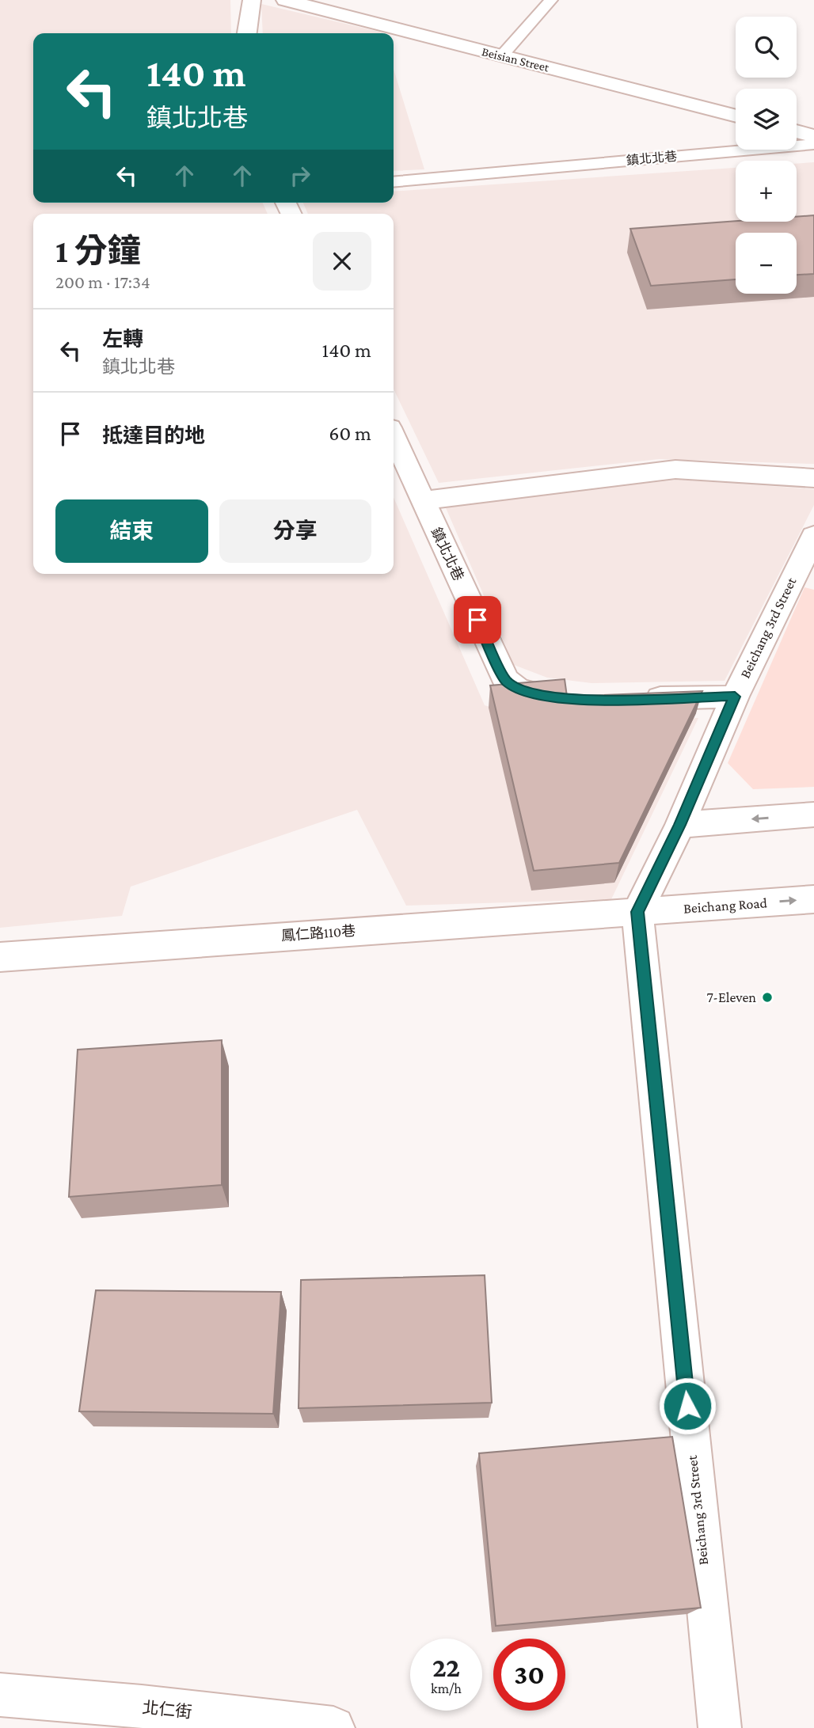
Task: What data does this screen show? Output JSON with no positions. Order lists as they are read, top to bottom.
{
  "streets": {
    "street": [
      "Beisian Street",
      "鎮北北巷",
      "Beichang 3rd Street",
      "Beichang Road",
      "鳳仁路110巷",
      "北仁街"
    ]
  },
  "crossings": [
    ["Beichang 3rd Street", "Beichang Road"],
    ["Beichang 3rd Street", "鳳仁路110巷"],
    ["Beichang Road", "鳳仁路110巷"]
  ],
  "places": ["7-Eleven"],
  "page": {
    "map_buttons": ["+", "−"],
    "turn": ["140 m", "鎮北北巷"],
    "heading": ["1 分鐘", "200 m · 17:34"],
    "list": [
      {
        "name": "左轉",
        "note": "鎮北北巷",
        "value": "140 m"
      },
      {
        "name": "抵達目的地",
        "value": "60 m"
      }
    ],
    "buttons": ["結束", "分享"],
    "speed": "22 km/h",
    "limit": "30"
  }
}
